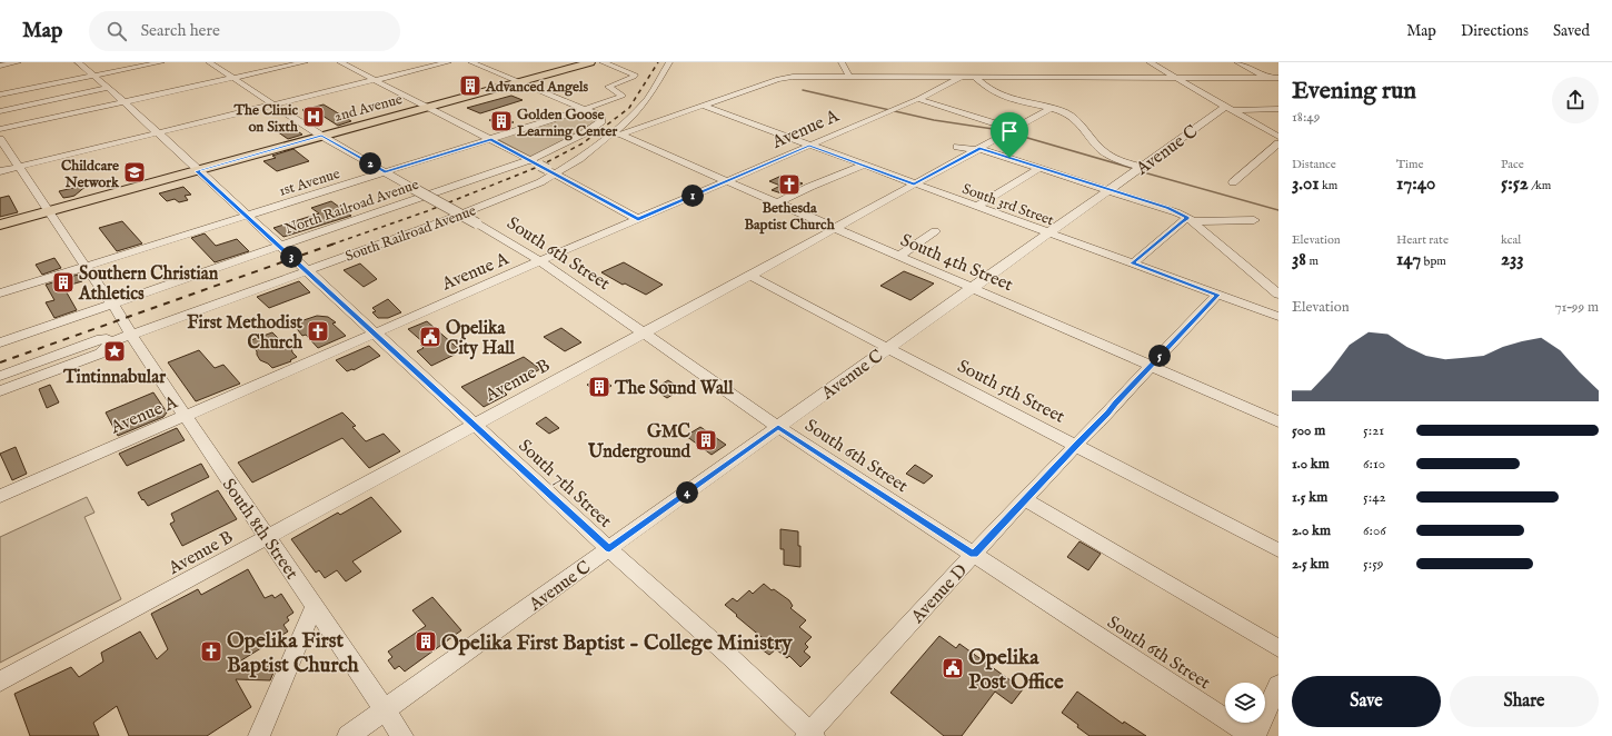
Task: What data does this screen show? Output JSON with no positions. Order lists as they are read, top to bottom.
{
  "streets": {
    "main road": ["2nd Avenue"],
    "street": [
      "Avenue A",
      "Avenue C",
      "1st Avenue",
      "South 3rd Street",
      "North Railroad Avenue",
      "South Railroad Avenue",
      "South 6th Street",
      "South 4th Street",
      "Avenue B",
      "South 5th Street",
      "South 7th Street",
      "South 8th Street",
      "Avenue D"
    ]
  },
  "crossings": [
    ["2nd Avenue", "South 6th Street"],
    ["2nd Avenue", "South 7th Street"],
    ["2nd Avenue", "South 8th Street"],
    ["Avenue A", "South 3rd Street"],
    ["Avenue A", "South 6th Street"],
    ["Avenue A", "South 4th Street"],
    ["Avenue A", "South 7th Street"],
    ["Avenue A", "South 8th Street"],
    ["Avenue C", "South 3rd Street"],
    ["Avenue C", "South 6th Street"],
    ["Avenue C", "South 4th Street"],
    ["Avenue C", "South 5th Street"],
    ["Avenue C", "South 7th Street"],
    ["Avenue C", "South 8th Street"],
    ["1st Avenue", "North Railroad Avenue"],
    ["1st Avenue", "South 6th Street"],
    ["1st Avenue", "South 7th Street"],
    ["1st Avenue", "South 8th Street"],
    ["South 3rd Street", "Avenue B"],
    ["South 3rd Street", "Avenue D"],
    ["North Railroad Avenue", "South Railroad Avenue"],
    ["North Railroad Avenue", "South 7th Street"],
    ["North Railroad Avenue", "South 8th Street"],
    ["South Railroad Avenue", "South 4th Street"],
    ["South Railroad Avenue", "South 7th Street"],
    ["South Railroad Avenue", "South 8th Street"],
    ["South 6th Street", "Avenue B"],
    ["South 6th Street", "Avenue D"],
    ["South 4th Street", "Avenue B"],
    ["South 4th Street", "Avenue D"],
    ["Avenue B", "South 5th Street"],
    ["Avenue B", "South 7th Street"],
    ["Avenue B", "South 8th Street"],
    ["South 5th Street", "Avenue D"],
    ["South 7th Street", "Avenue D"]
  ],
  "places": {
    "building": [
      "Advanced Angels",
      "Golden Goose Learning Center",
      "Southern Christian Athletics",
      "The Sound Wall",
      "GMC Underground",
      "Opelika First Baptist - College Ministry"
    ],
    "hospital": ["The Clinic on Sixth"],
    "school or university": ["Childcare Network"],
    "church": ["Bethesda Baptist Church", "First Methodist Church", "Opelika First Baptist Church"],
    "public building": ["Opelika City Hall", "Opelika Post Office"],
    "place": ["Tintinnabular"]
  },
  "page": {
    "header": "Map",
    "search": "Search here",
    "nav": ["Map", "Directions", "Saved"],
    "heading": ["Evening run", "18:49"],
    "stats": [
      ["Distance", "3.01 km"],
      ["Time", "17:40"],
      ["Pace", "5:52 /km"],
      ["Elevation", "38 m"],
      ["Heart rate", "147 bpm"],
      ["kcal", "233"]
    ],
    "pins": [
      "2",
      "1",
      "3",
      "5",
      "4"
    ],
    "chart": ["Elevation", "71–99 m"],
    "list": [
      {
        "name": "500 m",
        "note": "5:21"
      },
      {
        "name": "1.0 km",
        "note": "6:10"
      },
      {
        "name": "1.5 km",
        "note": "5:42"
      },
      {
        "name": "2.0 km",
        "note": "6:06"
      },
      {
        "name": "2.5 km",
        "note": "5:59"
      }
    ],
    "buttons": ["Save", "Share"]
  }
}
